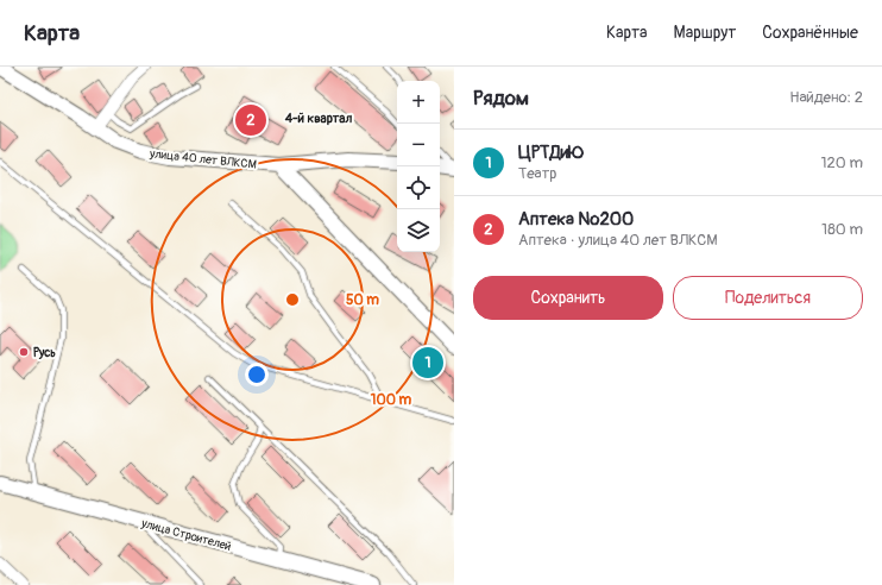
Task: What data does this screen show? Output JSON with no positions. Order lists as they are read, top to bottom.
{
  "streets": {
    "street": ["улица 40 лет ВЛКСМ", "улица Строителей"]
  },
  "districts": ["4-й квартал"],
  "places": ["Русь"],
  "page": {
    "header": "Карта",
    "nav": ["Карта", "Маршрут", "Сохранённые"],
    "heading": ["Рядом", "Найдено: 2"],
    "map_buttons": ["+", "−"],
    "pins": ["2", "1"],
    "list": [
      {
        "mark": "1",
        "name": "ЦРТДиЮ",
        "note": "Театр",
        "value": "120 m"
      },
      {
        "mark": "2",
        "name": "Аптека №200",
        "note": "Аптека · улица 40 лет ВЛКСМ",
        "value": "180 m"
      }
    ],
    "buttons": ["Сохранить", "Поделиться"]
  },
  "rings": ["50 m", "100 m"]
}
